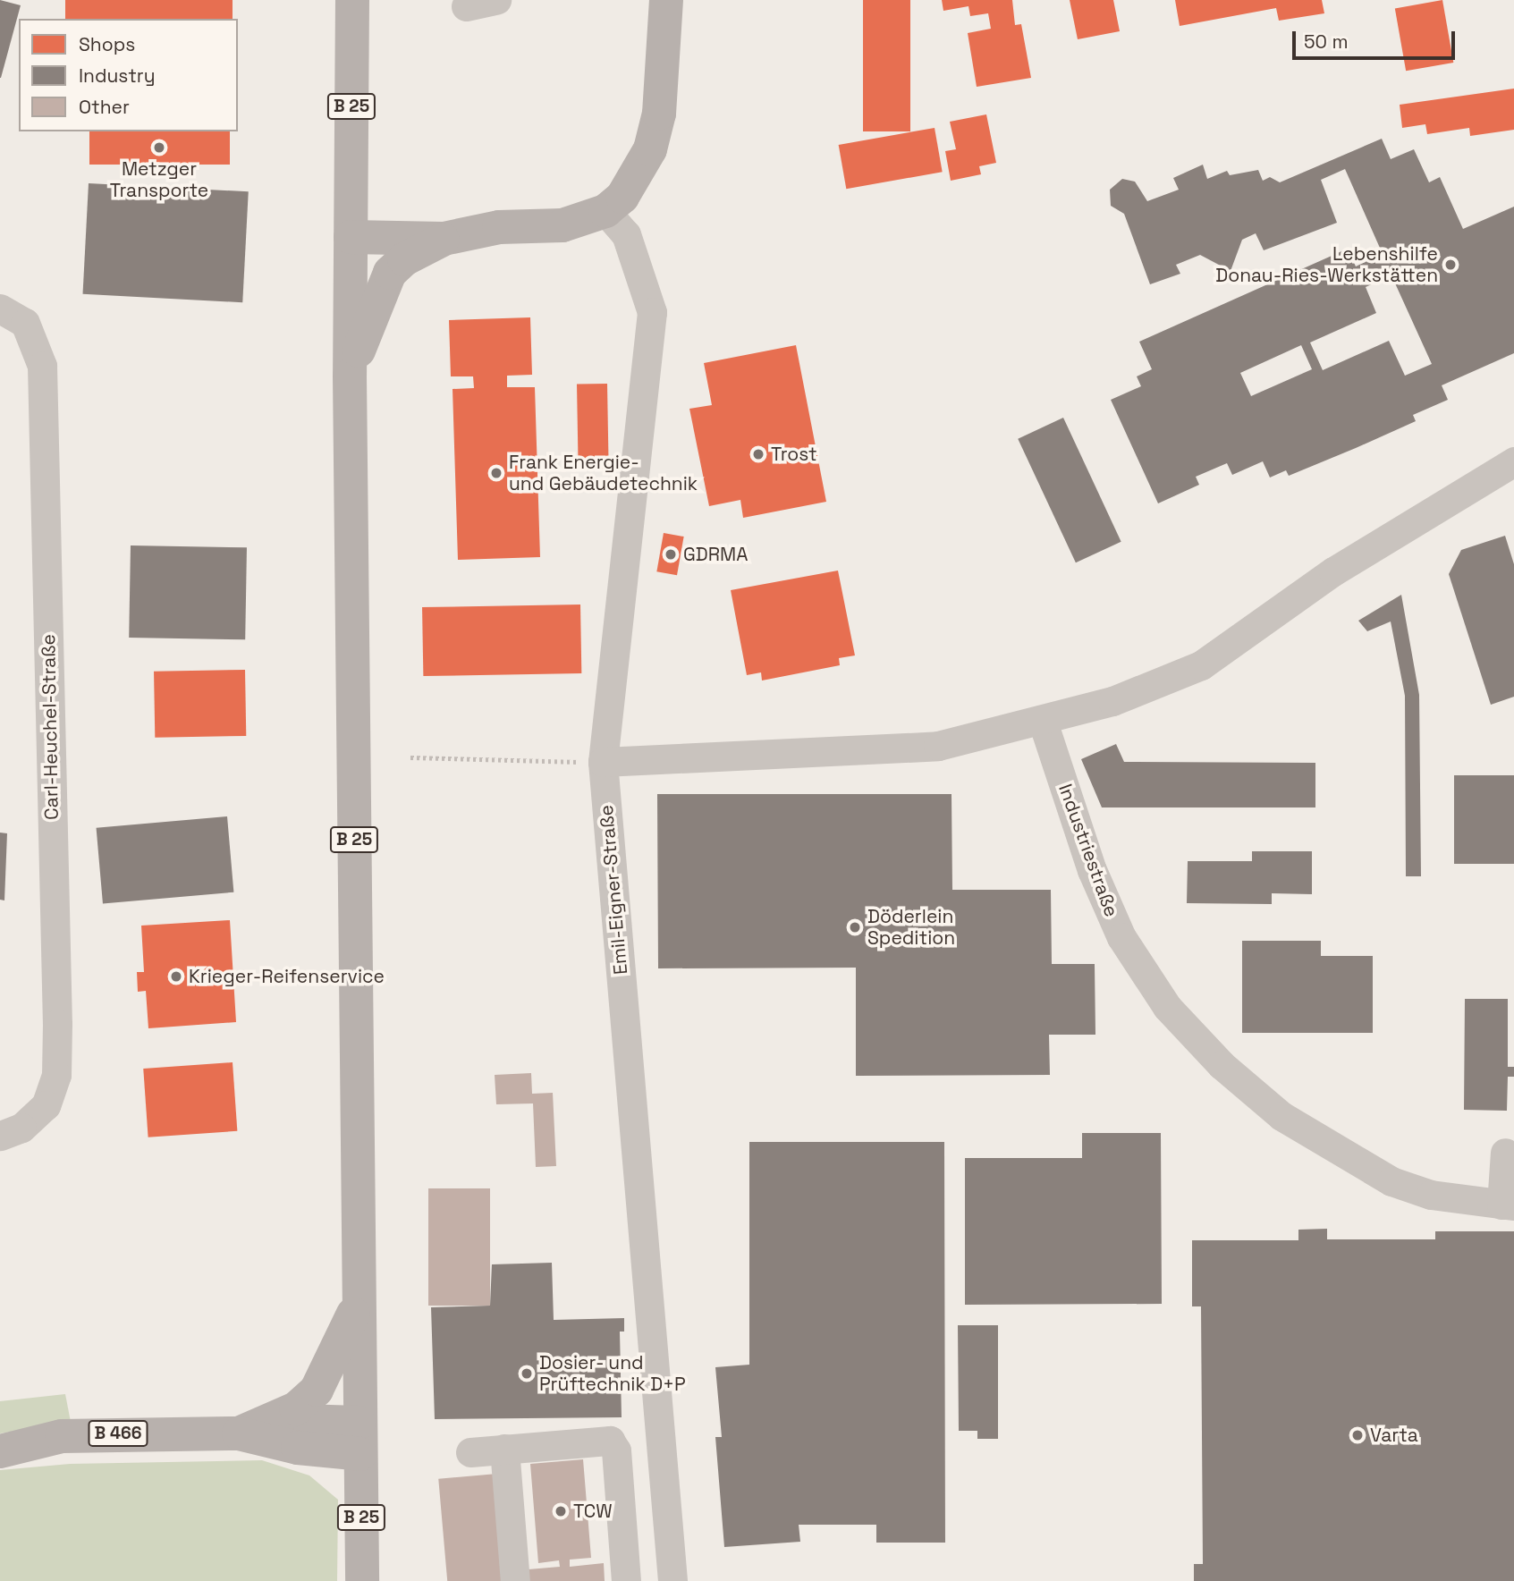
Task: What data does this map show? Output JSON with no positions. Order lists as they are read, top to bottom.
{
  "streets": {
    "main road": ["B 25", "B 466"],
    "street": ["Carl-Heuchel-Straße", "Industriestraße", "Emil-Eigner-Straße"]
  },
  "crossings": [
    ["B 25", "B 466"]
  ],
  "places": [
    "Metzger Transporte",
    "Lebenshilfe Donau-Ries-Werkstätten",
    "Trost",
    "Frank Energie- und Gebäudetechnik",
    "GDRMA",
    "Döderlein Spedition",
    "Krieger-Reifenservice",
    "Dosier- und Prüftechnik D+P",
    "Varta",
    "TCW"
  ],
  "legend": ["Shops", "Industry", "Other"],
  "scale_bar": "50 m"
}
